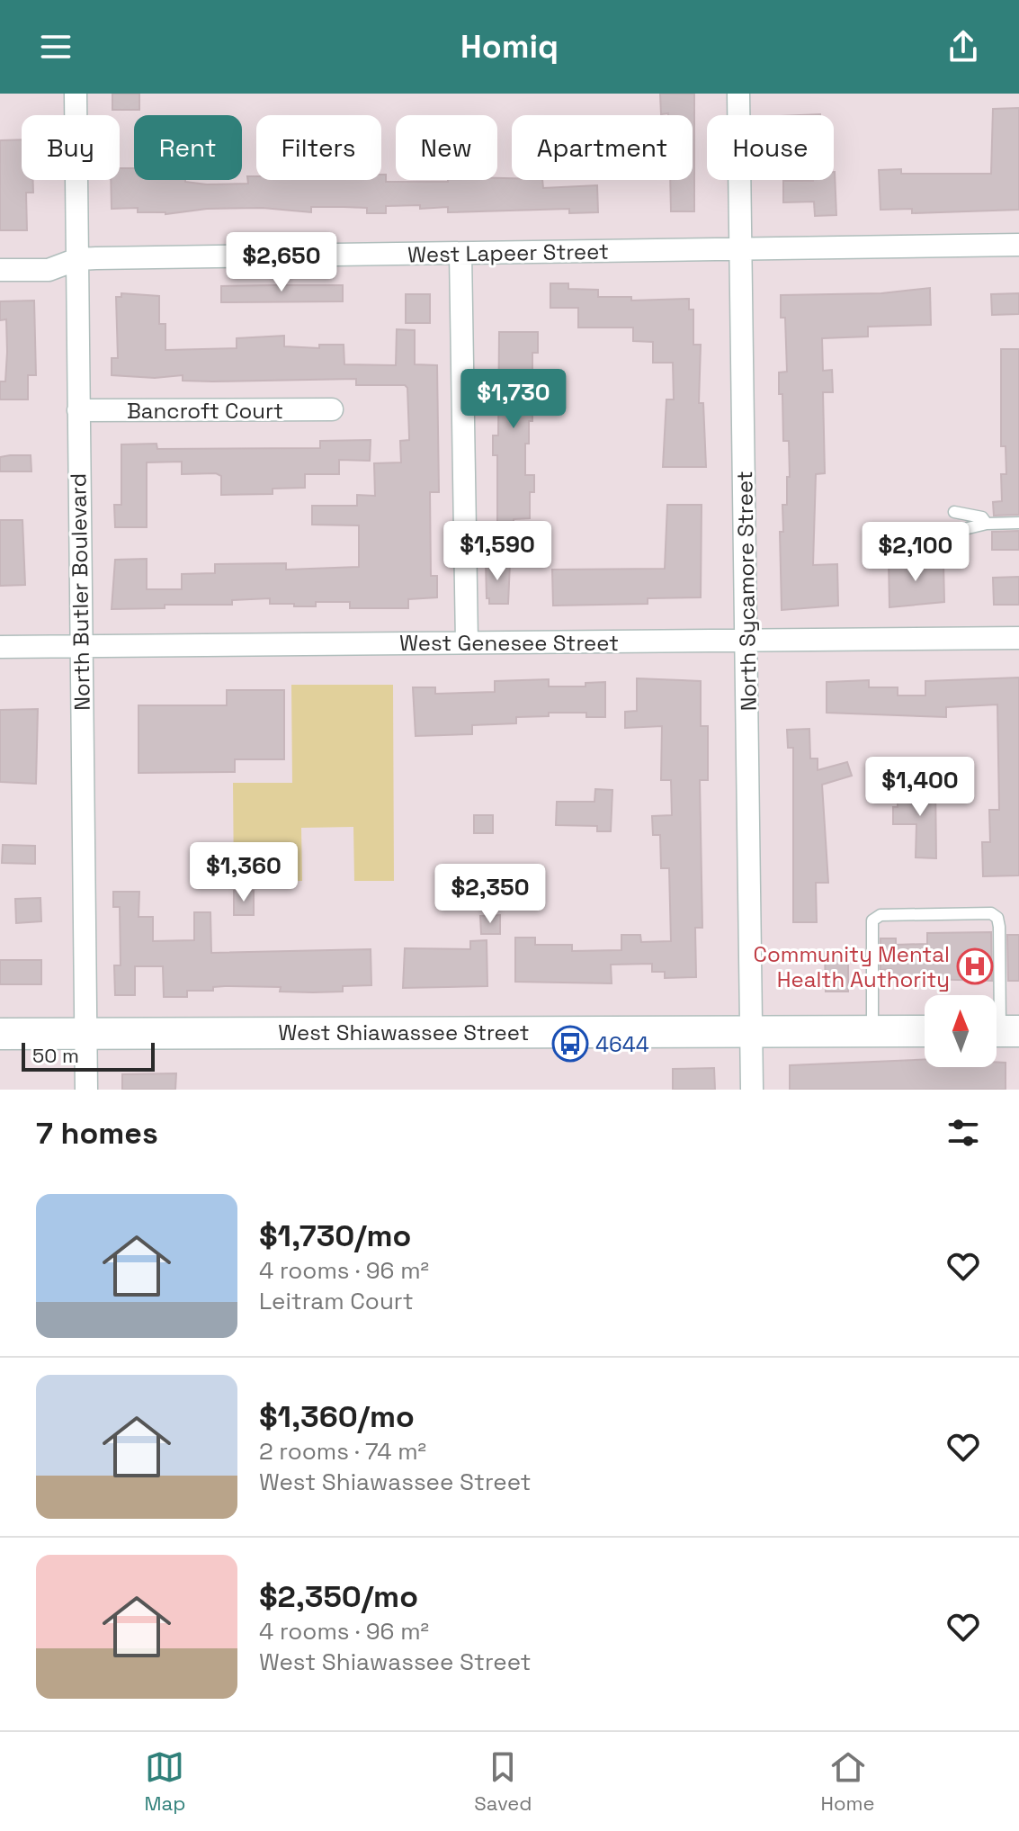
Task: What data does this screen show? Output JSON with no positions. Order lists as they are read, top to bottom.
{
  "streets": {
    "street": [
      "West Lapeer Street",
      "Bancroft Court",
      "North Sycamore Street",
      "North Butler Boulevard",
      "West Genesee Street",
      "West Shiawassee Street"
    ]
  },
  "crossings": [
    ["West Lapeer Street", "North Sycamore Street"],
    ["West Lapeer Street", "North Butler Boulevard"],
    ["Bancroft Court", "North Butler Boulevard"],
    ["North Sycamore Street", "West Genesee Street"],
    ["North Sycamore Street", "West Shiawassee Street"],
    ["North Butler Boulevard", "West Genesee Street"],
    ["North Butler Boulevard", "West Shiawassee Street"]
  ],
  "places": {
    "hospital": ["Community Mental Health Authority"],
    "bus stop": ["4644"]
  },
  "scale_bar": "50 m",
  "north": "top",
  "page": {
    "header": "Homiq",
    "chip": [
      "Buy",
      "Rent",
      "Filters",
      "New",
      "Apartment",
      "House"
    ],
    "price": [
      "$2,650",
      "$1,730",
      "$1,590",
      "$2,100",
      "$1,400",
      "$1,360",
      "$2,350"
    ],
    "scale": "50 m",
    "heading": "7 homes",
    "list": [
      {
        "name": "$1,730/mo",
        "note": "4 rooms · 96 m² · Leitram Court"
      },
      {
        "name": "$1,360/mo",
        "note": "2 rooms · 74 m² · West Shiawassee Street"
      },
      {
        "name": "$2,350/mo",
        "note": "4 rooms · 96 m² · West Shiawassee Street"
      }
    ],
    "tabs": ["Map", "Saved", "Home"]
  }
}
